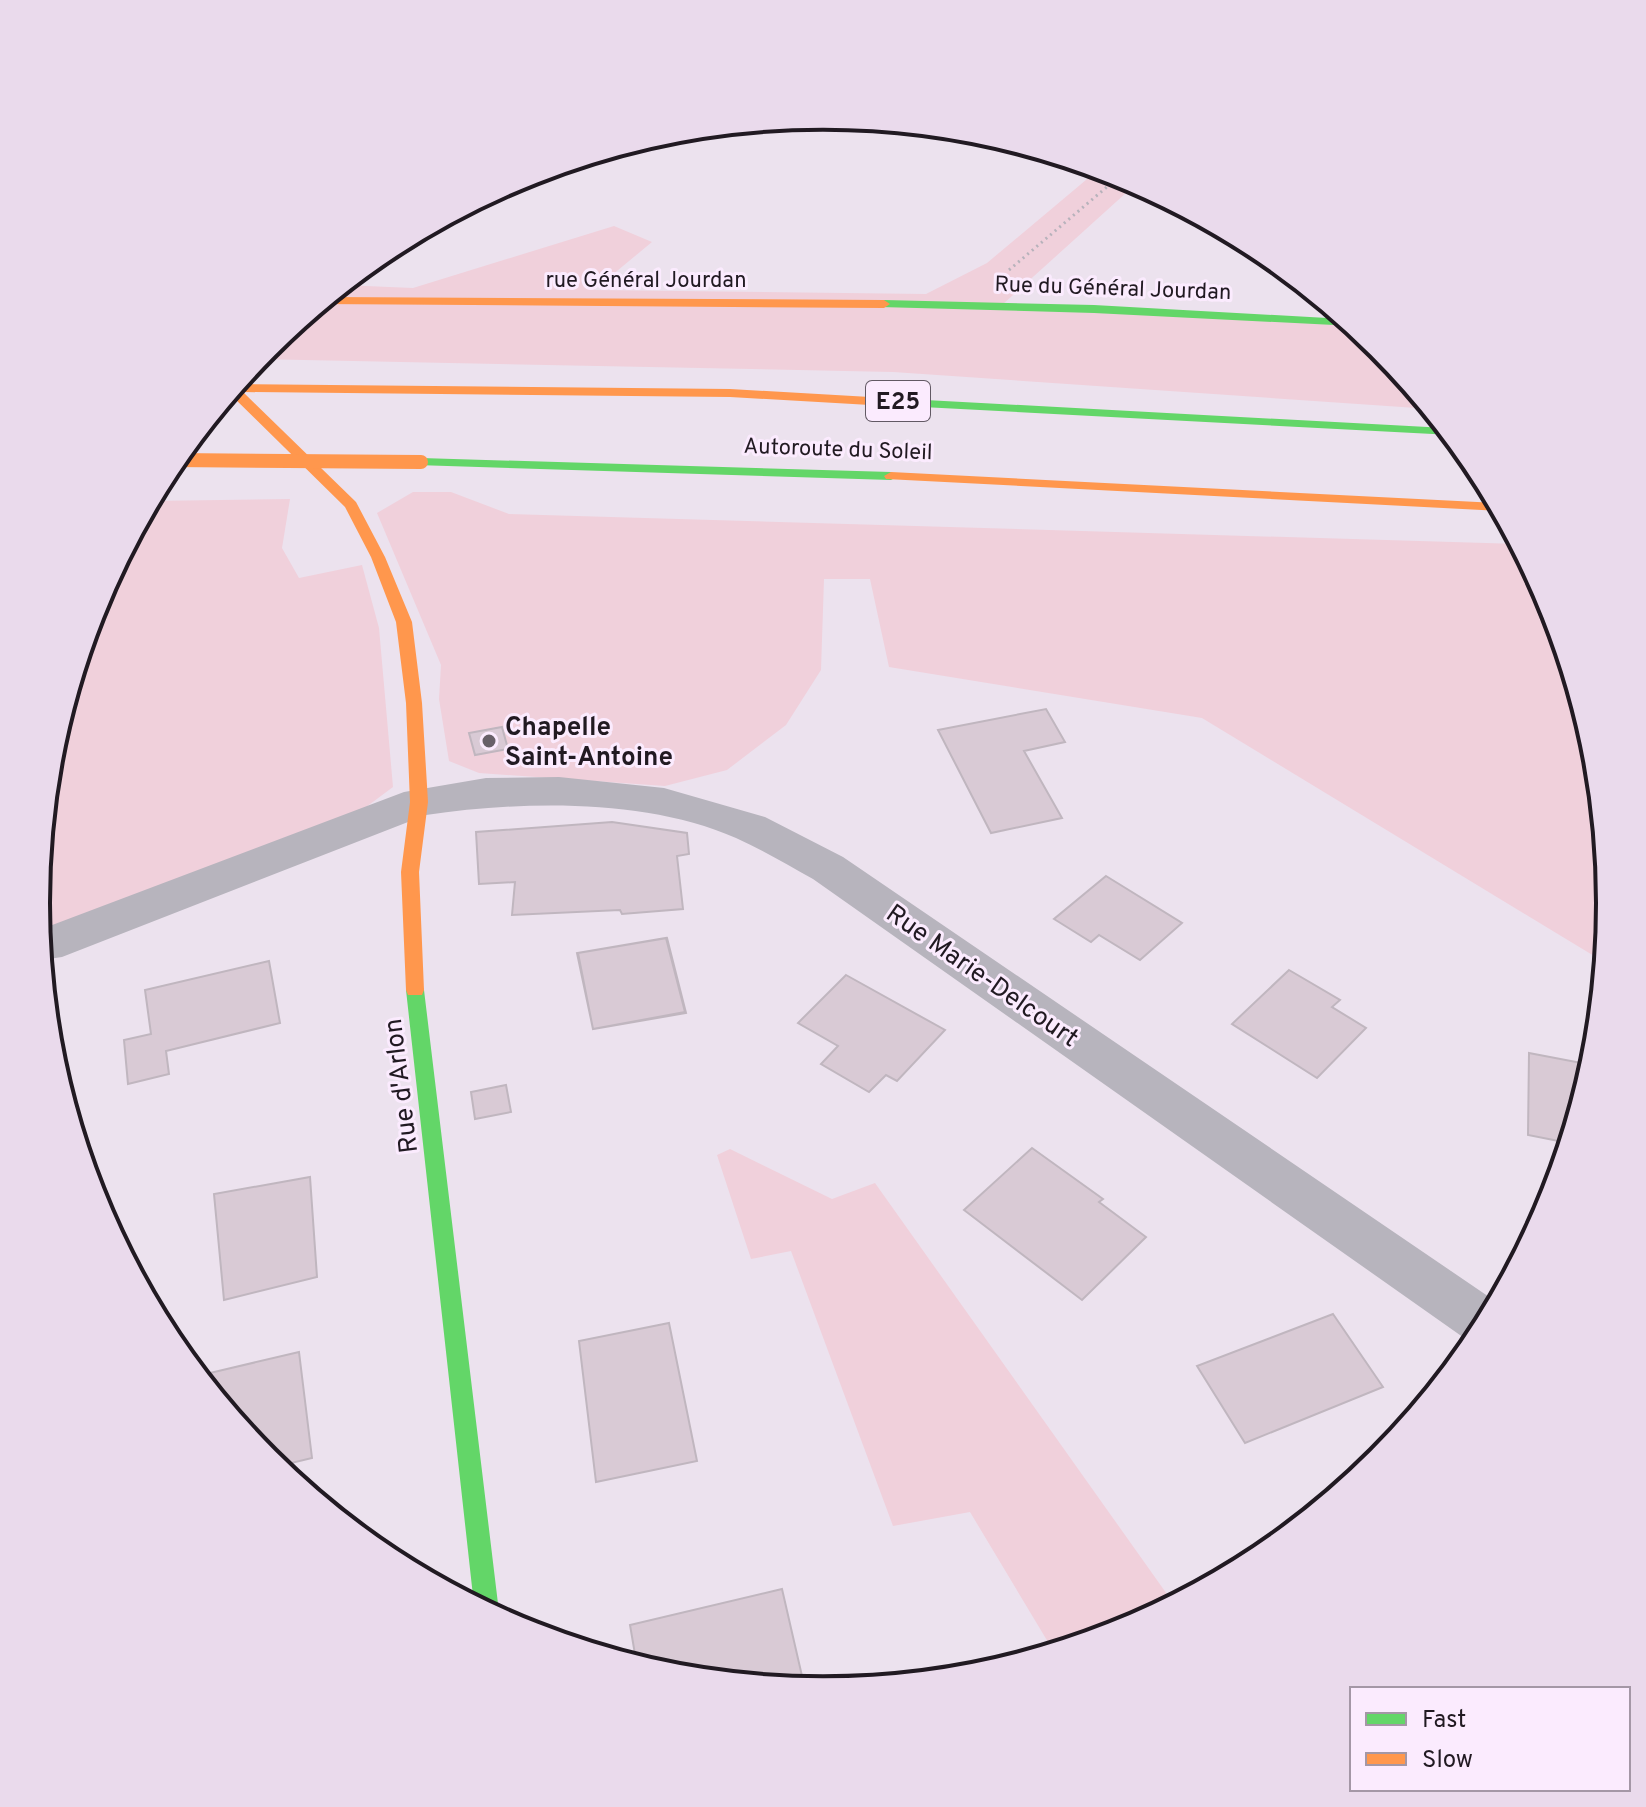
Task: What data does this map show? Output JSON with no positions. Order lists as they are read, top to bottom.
{
  "streets": {
    "main road": [
      "rue Général Jourdan",
      "Rue du Général Jourdan",
      "E25",
      "Autoroute du Soleil",
      "Rue d'Arlon"
    ],
    "street": ["Rue Marie-Delcourt"]
  },
  "crossings": [
    ["rue Général Jourdan", "Rue du Général Jourdan"],
    ["Rue Marie-Delcourt", "Rue d'Arlon"]
  ],
  "places": ["Chapelle Saint-Antoine"],
  "legend": ["Fast", "Slow"]
}
